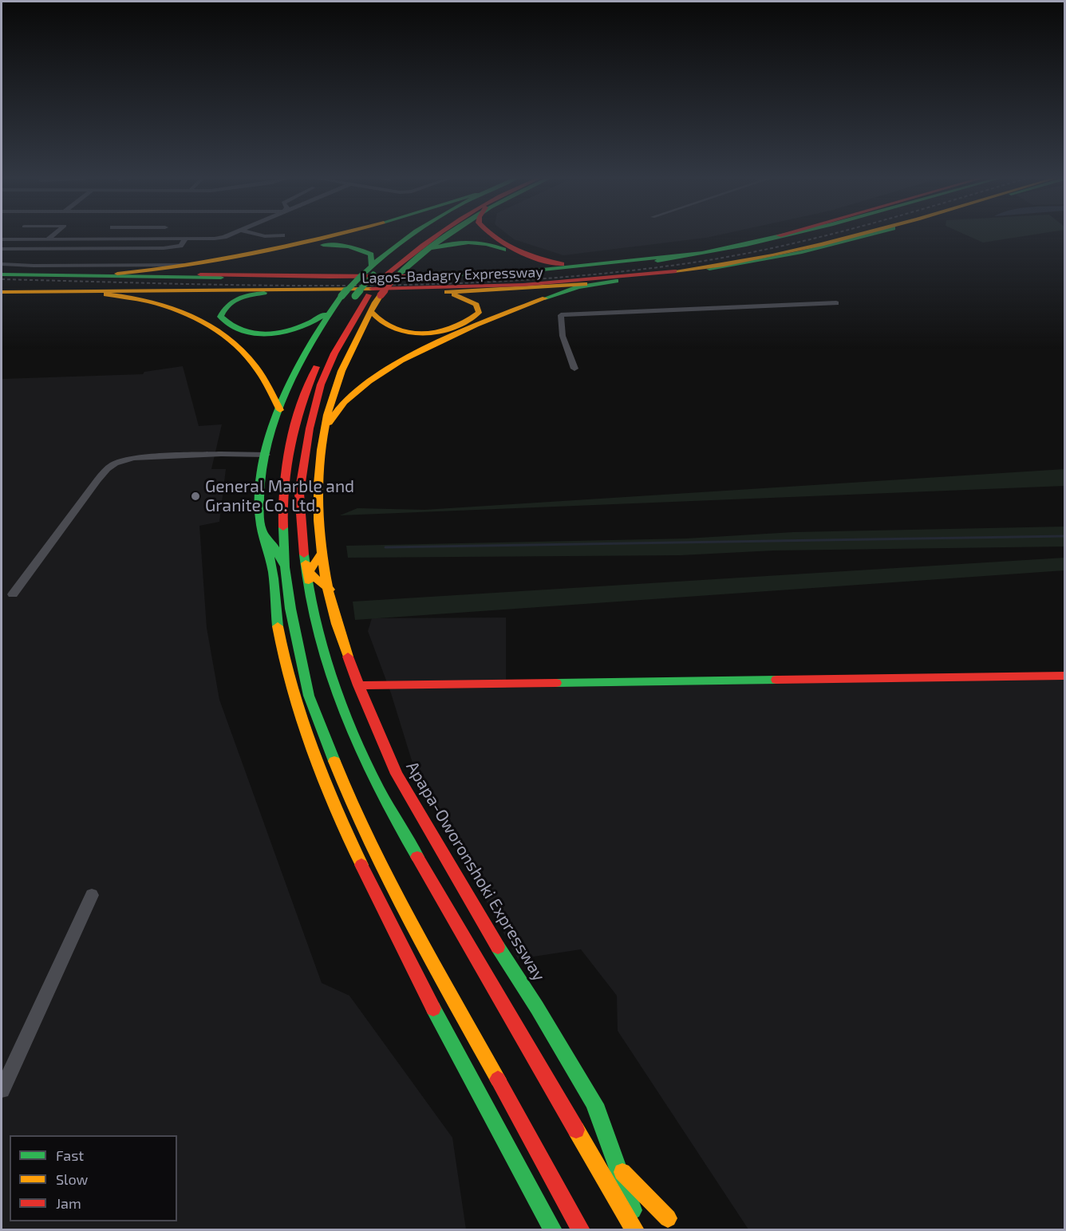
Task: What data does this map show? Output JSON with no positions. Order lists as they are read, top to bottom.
{
  "streets": {
    "main road": ["Lagos-Badagry Expressway", "Apapa-Oworonshoki Expressway"]
  },
  "places": ["General Marble and Granite Co. Ltd."],
  "legend": ["Fast", "Slow", "Jam"]
}
